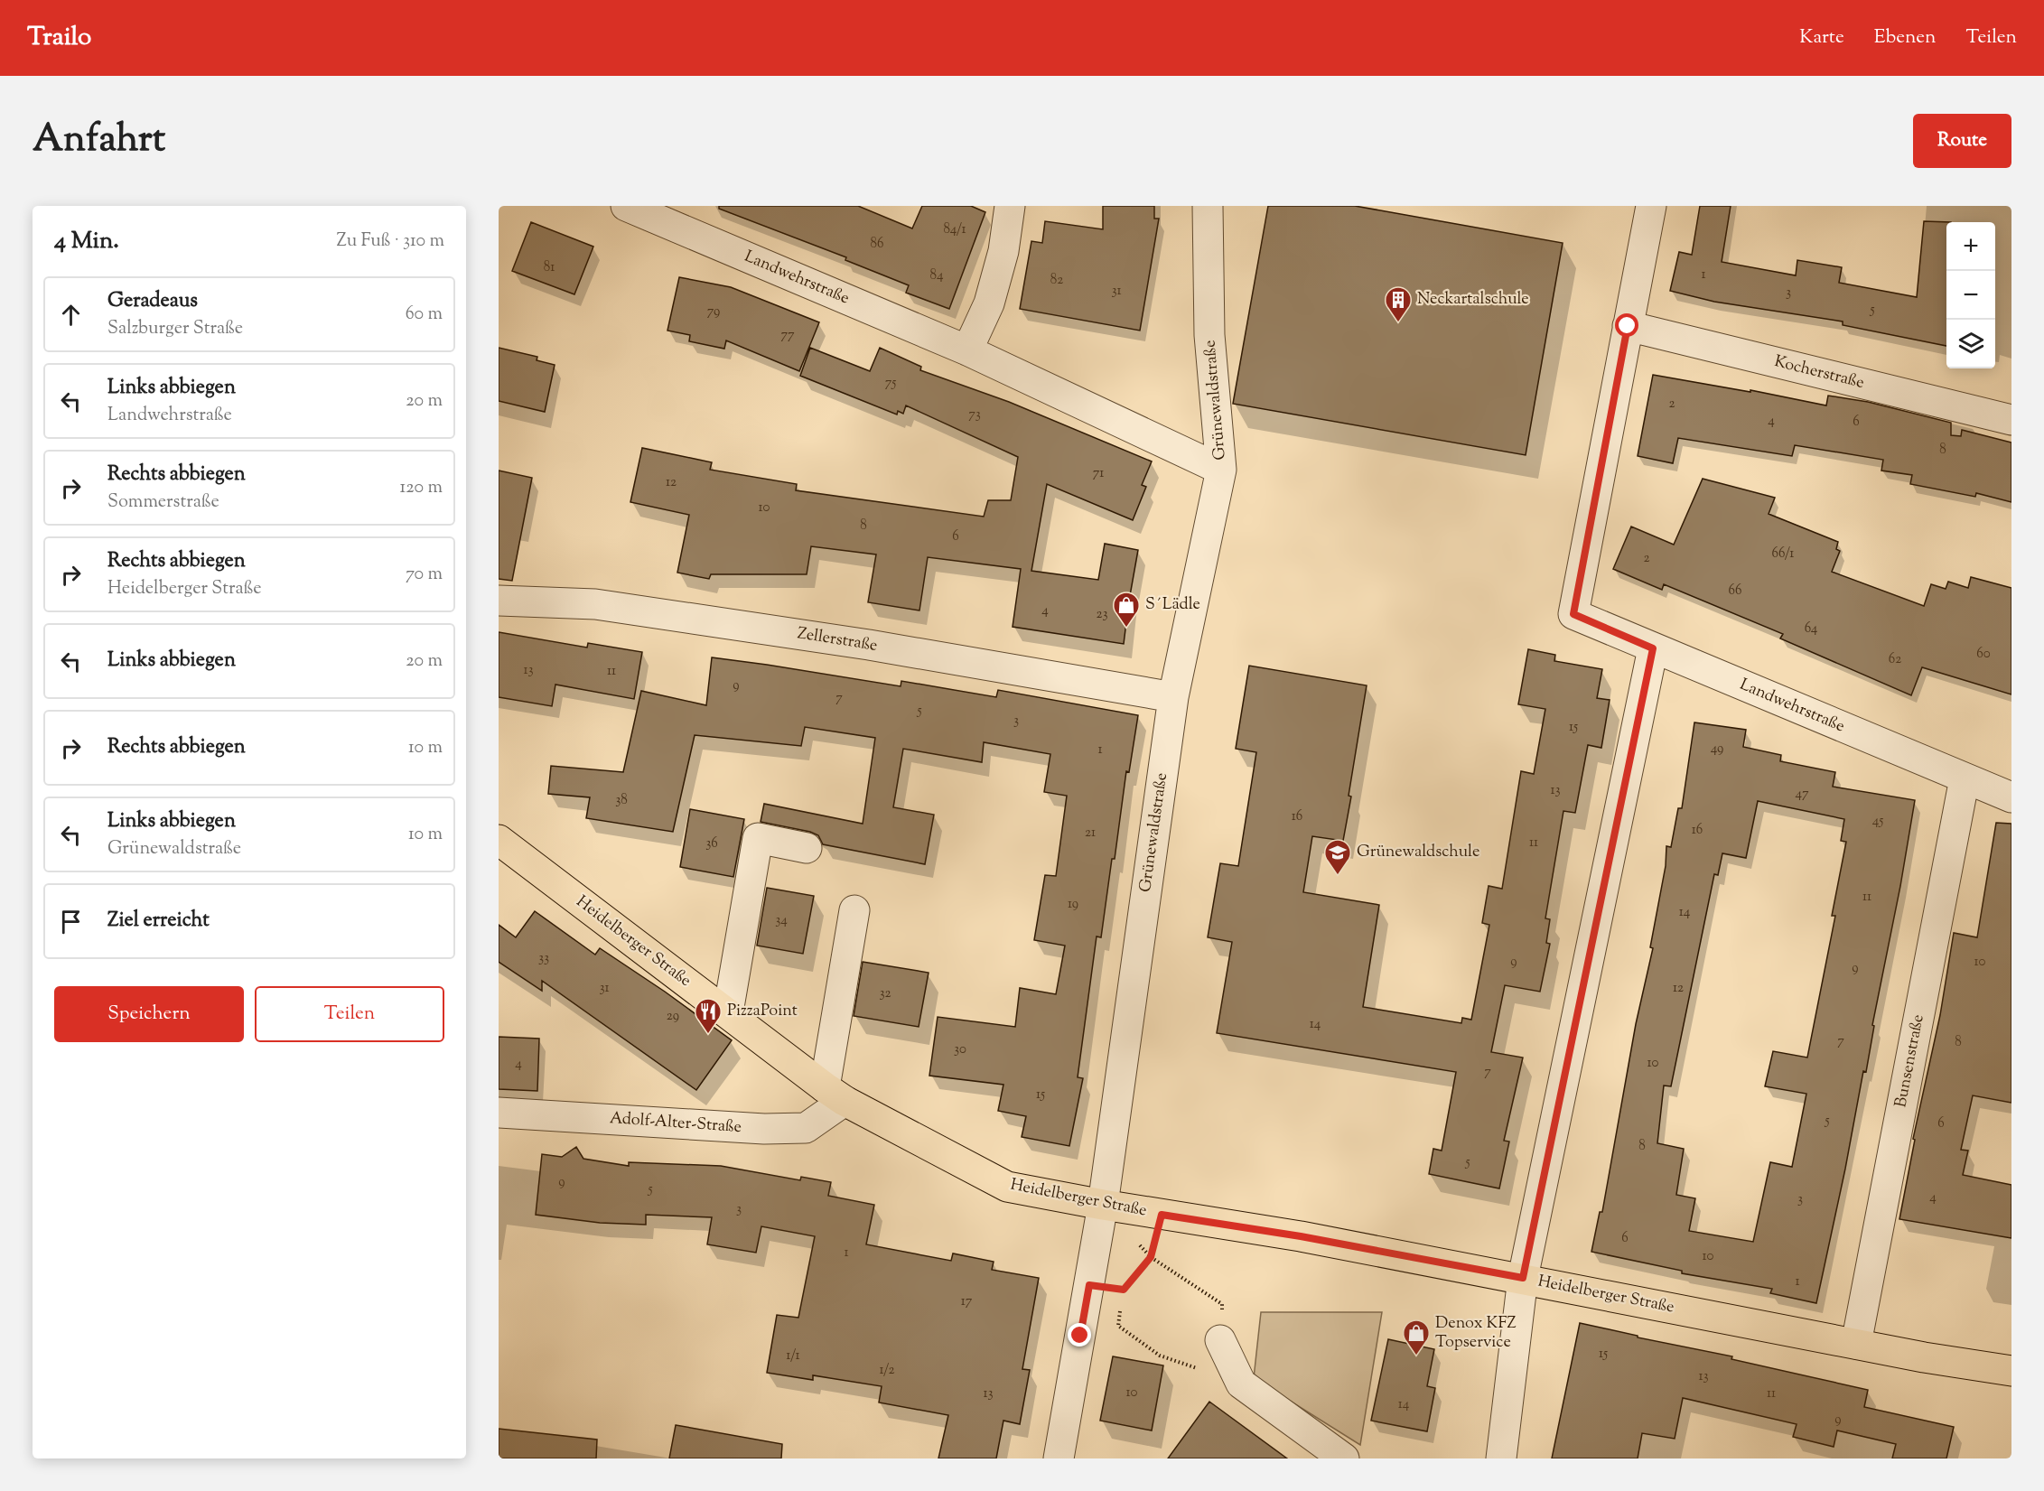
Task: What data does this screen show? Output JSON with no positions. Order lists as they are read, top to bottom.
{
  "streets": {
    "main road": ["Heidelberger Straße"],
    "street": [
      "Landwehrstraße",
      "Kocherstraße",
      "Grünewaldstraße",
      "Zellerstraße",
      "Bunsenstraße",
      "Adolf-Alter-Straße"
    ]
  },
  "crossings": [
    ["Landwehrstraße", "Kocherstraße"],
    ["Landwehrstraße", "Grünewaldstraße"],
    ["Landwehrstraße", "Bunsenstraße"],
    ["Grünewaldstraße", "Zellerstraße"],
    ["Grünewaldstraße", "Heidelberger Straße"],
    ["Heidelberger Straße", "Bunsenstraße"],
    ["Heidelberger Straße", "Adolf-Alter-Straße"]
  ],
  "places": {
    "building": ["Neckartalschule"],
    "shop": ["S´Lädle", "Denox KFZ Topservice"],
    "school or university": ["Grünewaldschule"],
    "restaurant": ["PizzaPoint"]
  },
  "house_numbers": [
    "84/1",
    "86",
    "81",
    "1",
    "84",
    "82",
    "31",
    "3",
    "5",
    "79",
    "77",
    "75",
    "2",
    "73",
    "4",
    "6",
    "8",
    "71",
    "12",
    "10",
    "8",
    "6",
    "66/1",
    "2",
    "66",
    "4",
    "23",
    "64",
    "60",
    "62",
    "13",
    "11",
    "9",
    "7",
    "5",
    "3",
    "15",
    "49",
    "1",
    "13",
    "47",
    "38",
    "16",
    "45",
    "16",
    "21",
    "11",
    "36",
    "11",
    "19",
    "14",
    "34",
    "33",
    "9",
    "10",
    "9",
    "31",
    "12",
    "32",
    "29",
    "14",
    "7",
    "8",
    "30",
    "10",
    "4",
    "7",
    "15",
    "5",
    "6",
    "8",
    "5",
    "9",
    "5",
    "4",
    "3",
    "3",
    "6",
    "1",
    "10",
    "1",
    "17",
    "15",
    "1/1",
    "1/2",
    "13",
    "10",
    "13",
    "11",
    "14",
    "9"
  ],
  "page": {
    "header": "Trailo",
    "nav": ["Karte", "Ebenen", "Teilen"],
    "title": "Anfahrt",
    "buttons": [
      "Route",
      ["Speichern", "Teilen"]
    ],
    "heading": ["4 Min.", "Zu Fuß · 310 m"],
    "map_buttons": ["+", "−"],
    "list": [
      ["Geradeaus", "Salzburger Straße", "60 m"],
      ["Links abbiegen", "Landwehrstraße", "20 m"],
      ["Rechts abbiegen", "Sommerstraße", "120 m"],
      ["Rechts abbiegen", "Heidelberger Straße", "70 m"],
      ["Links abbiegen", "20 m"],
      ["Rechts abbiegen", "10 m"],
      ["Links abbiegen", "Grünewaldstraße", "10 m"],
      "Ziel erreicht"
    ]
  }
}
